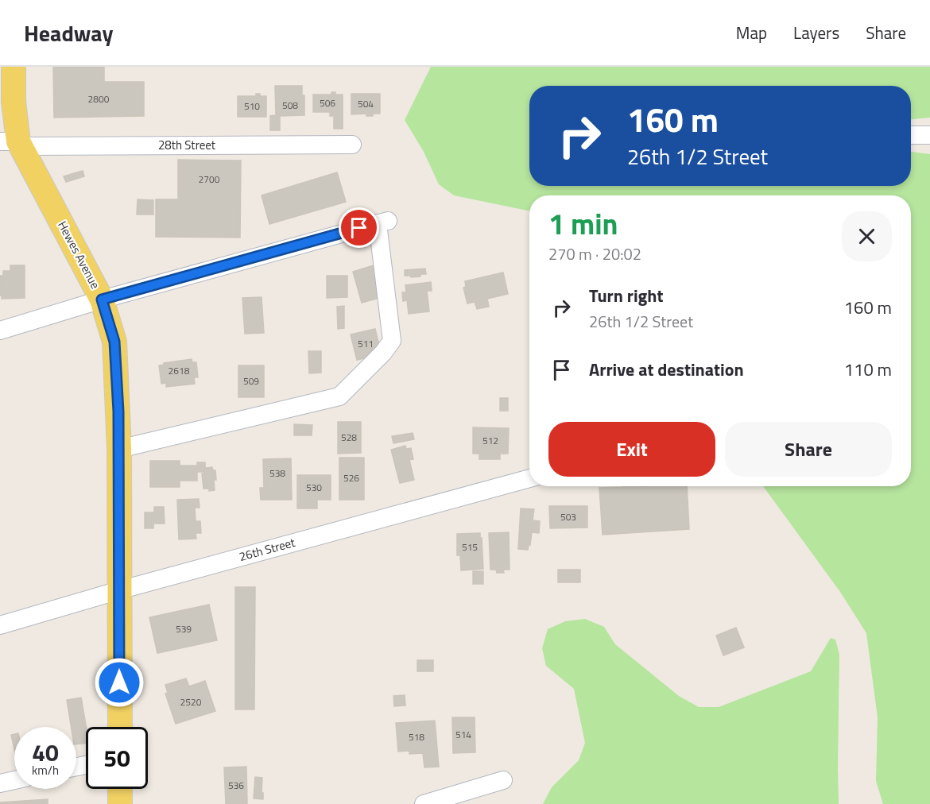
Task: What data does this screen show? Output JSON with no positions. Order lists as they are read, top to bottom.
{
  "streets": {
    "main road": ["Hewes Avenue"],
    "street": ["28th Street", "26th Street"]
  },
  "crossings": [
    ["28th Street", "Hewes Avenue"],
    ["Hewes Avenue", "26th Street"]
  ],
  "house_numbers": [
    "2800",
    "506",
    "504",
    "508",
    "510",
    "2700",
    "511",
    "2618",
    "509",
    "528",
    "512",
    "538",
    "526",
    "530",
    "503",
    "515",
    "539",
    "2520",
    "514",
    "518",
    "536"
  ],
  "page": {
    "header": "Headway",
    "nav": ["Map", "Layers", "Share"],
    "turn": ["160 m", "26th 1/2 Street"],
    "heading": ["1 min", "270 m · 20:02"],
    "list": [
      {
        "name": "Turn right",
        "note": "26th 1/2 Street",
        "value": "160 m"
      },
      {
        "name": "Arrive at destination",
        "value": "110 m"
      }
    ],
    "buttons": ["Exit", "Share"],
    "speed": "40 km/h",
    "limit": "50"
  }
}
